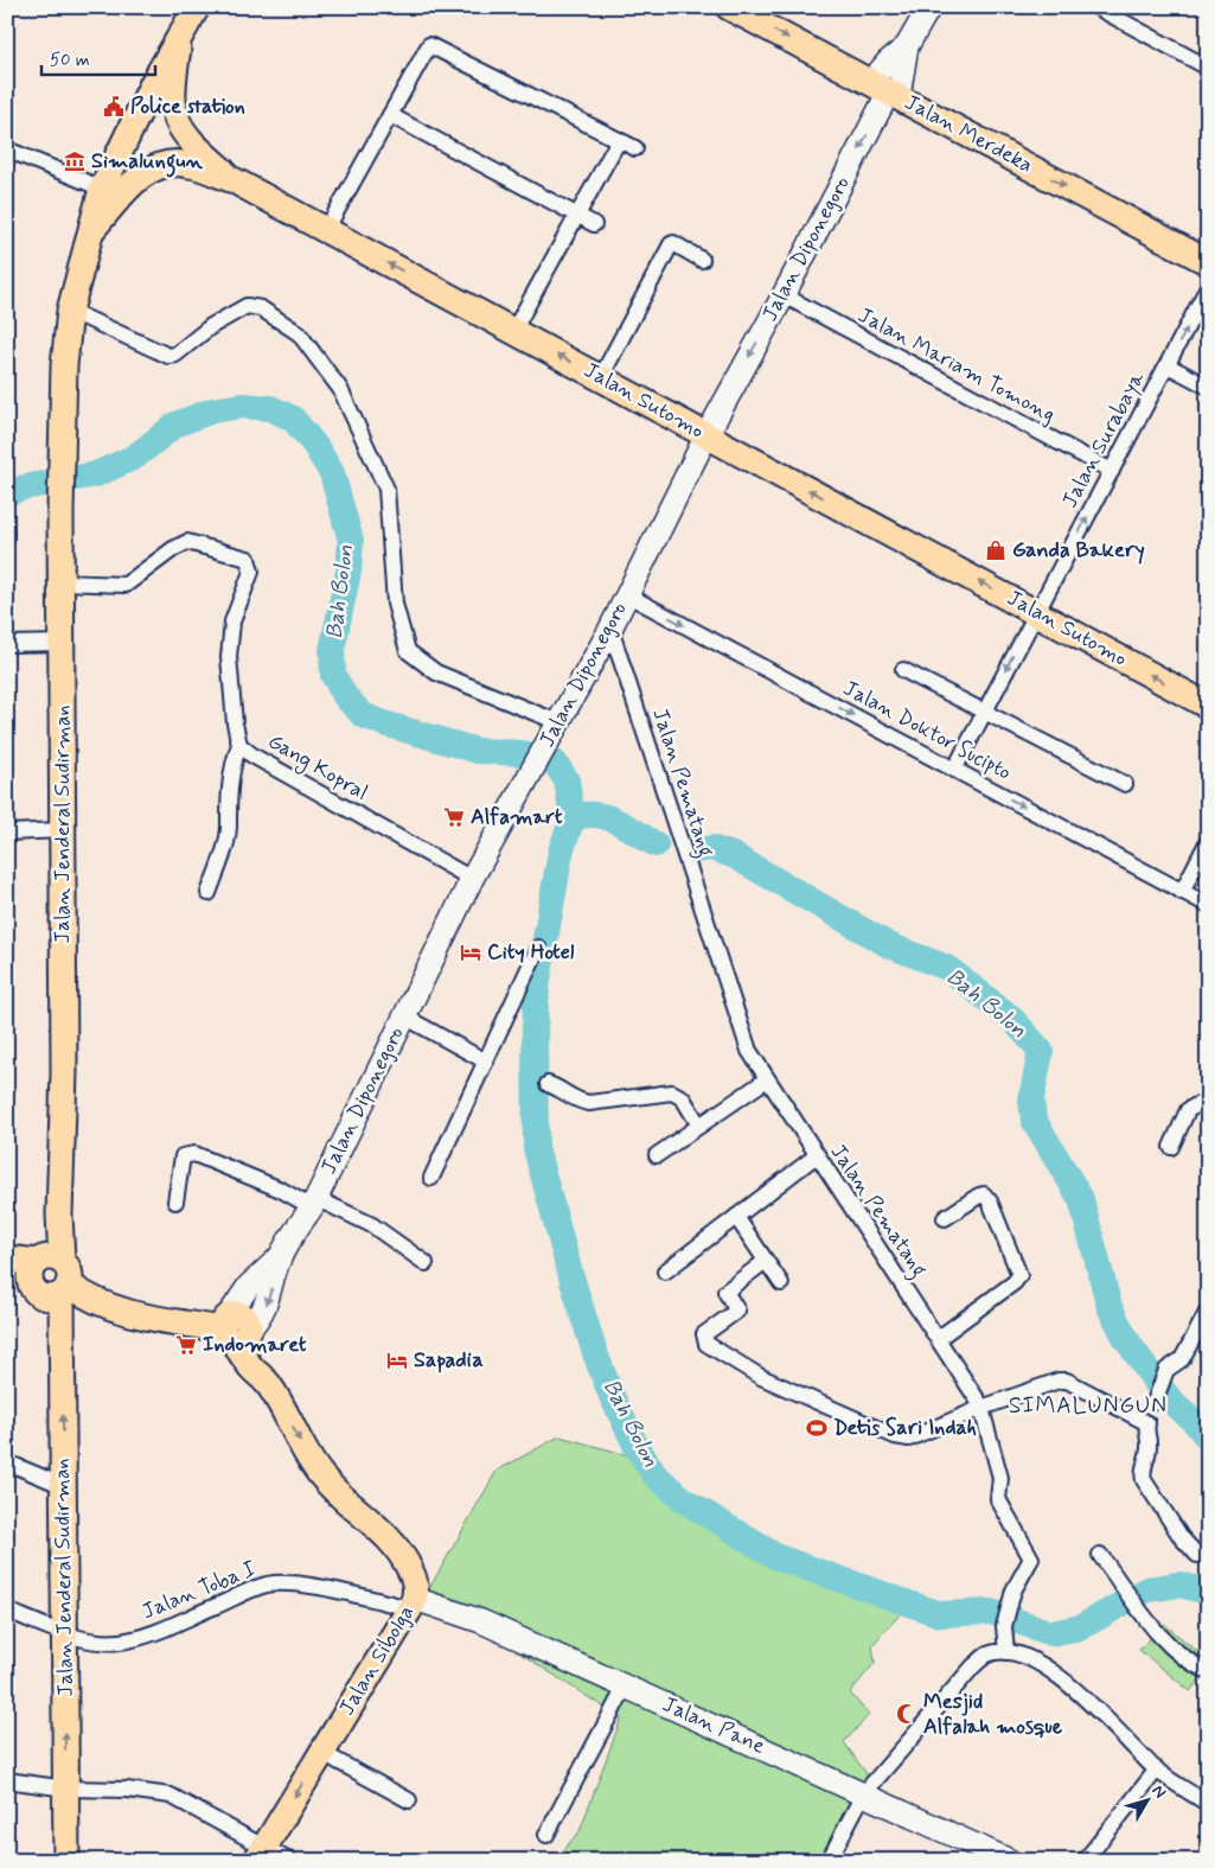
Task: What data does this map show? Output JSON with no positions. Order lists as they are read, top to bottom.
{
  "streets": {
    "main road": [
      "Jalan Merdeka",
      "Jalan Sutomo",
      "Jalan Jenderal Sudirman",
      "Jalan Sibolga"
    ],
    "street": [
      "Jalan Diponegoro",
      "Jalan Mariam Tomong",
      "Jalan Surabaya",
      "Jalan Doktor Sucipto",
      "Gang Kopral",
      "Jalan Pematang",
      "Jalan Toba I",
      "Jalan Pane"
    ]
  },
  "crossings": [
    ["Jalan Merdeka", "Jalan Diponegoro"],
    ["Jalan Diponegoro", "Jalan Mariam Tomong"],
    ["Jalan Diponegoro", "Jalan Sutomo"],
    ["Jalan Diponegoro", "Jalan Doktor Sucipto"],
    ["Jalan Diponegoro", "Gang Kopral"],
    ["Jalan Diponegoro", "Jalan Pematang"],
    ["Jalan Diponegoro", "Jalan Sibolga"],
    ["Jalan Mariam Tomong", "Jalan Surabaya"],
    ["Jalan Sutomo", "Jalan Surabaya"],
    ["Jalan Surabaya", "Jalan Doktor Sucipto"],
    ["Gang Kopral", "Jalan Jenderal Sudirman"],
    ["Jalan Jenderal Sudirman", "Jalan Toba I"],
    ["Jalan Toba I", "Jalan Sibolga"],
    ["Jalan Toba I", "Jalan Pane"],
    ["Jalan Sibolga", "Jalan Pane"]
  ],
  "one_way": ["Jalan Merdeka", "Jalan Sutomo", "Jalan Sibolga"],
  "districts": ["SIMALUNGUN"],
  "water": ["Bah Bolon"],
  "places": {
    "public building": ["Police station"],
    "museum": ["Simalungun"],
    "shop": ["Ganda Bakery"],
    "supermarket": ["Alfamart", "Indomaret"],
    "hotel": ["City Hotel", "Sapadia"],
    "sports": ["Detis Sari Indah"],
    "mosque": ["Mesjid Alfalah mosque"]
  },
  "scale_bar": "50 m",
  "north": "top right"
}
